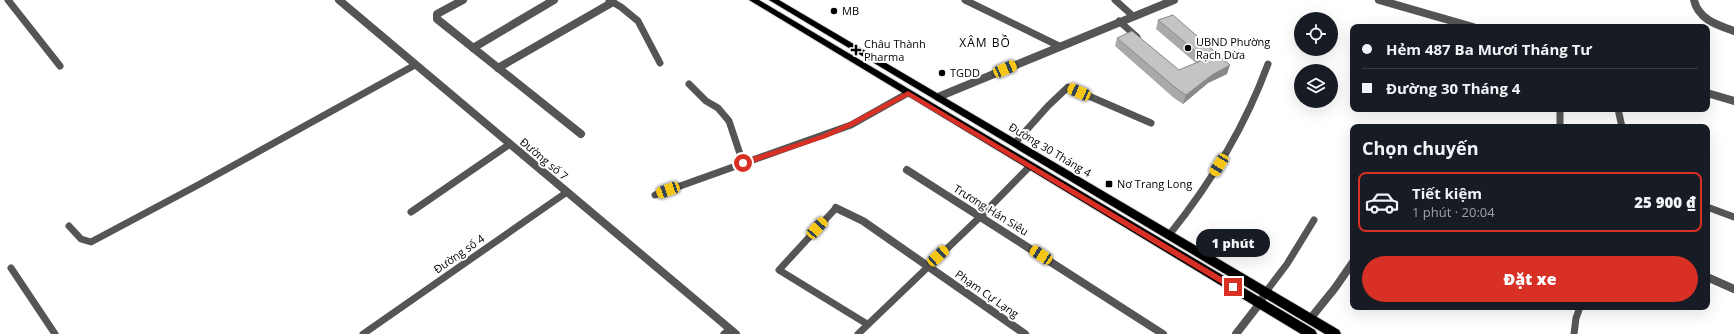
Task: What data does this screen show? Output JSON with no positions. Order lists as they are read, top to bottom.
{
  "streets": {
    "main road": ["Đường 30 Tháng 4"],
    "street": ["Đường số 7", "Trương Hán Siêu", "Phạm Cự Lạng"],
    "lane": ["Đường số 4"]
  },
  "crossings": [
    ["Đường số 7", "Đường số 4"]
  ],
  "districts": ["XÂM BỒ"],
  "places": {
    "other": ["MB", "UBND Phường Rạch Dừa", "TGDD"],
    "health": ["Châu Thành Pharma"],
    "transit": ["Nơ Trang Long"]
  },
  "page": {
    "banner": ["Hẻm 487 Ba Mươi Tháng Tư", "Đường 30 Tháng 4"],
    "heading": "Chọn chuyến",
    "list": [
      {
        "name": "Tiết kiệm",
        "note": "1 phút · 20:04",
        "value": "25 900 ₫"
      }
    ],
    "bubble": "1 phút",
    "buttons": "Đặt xe"
  }
}
